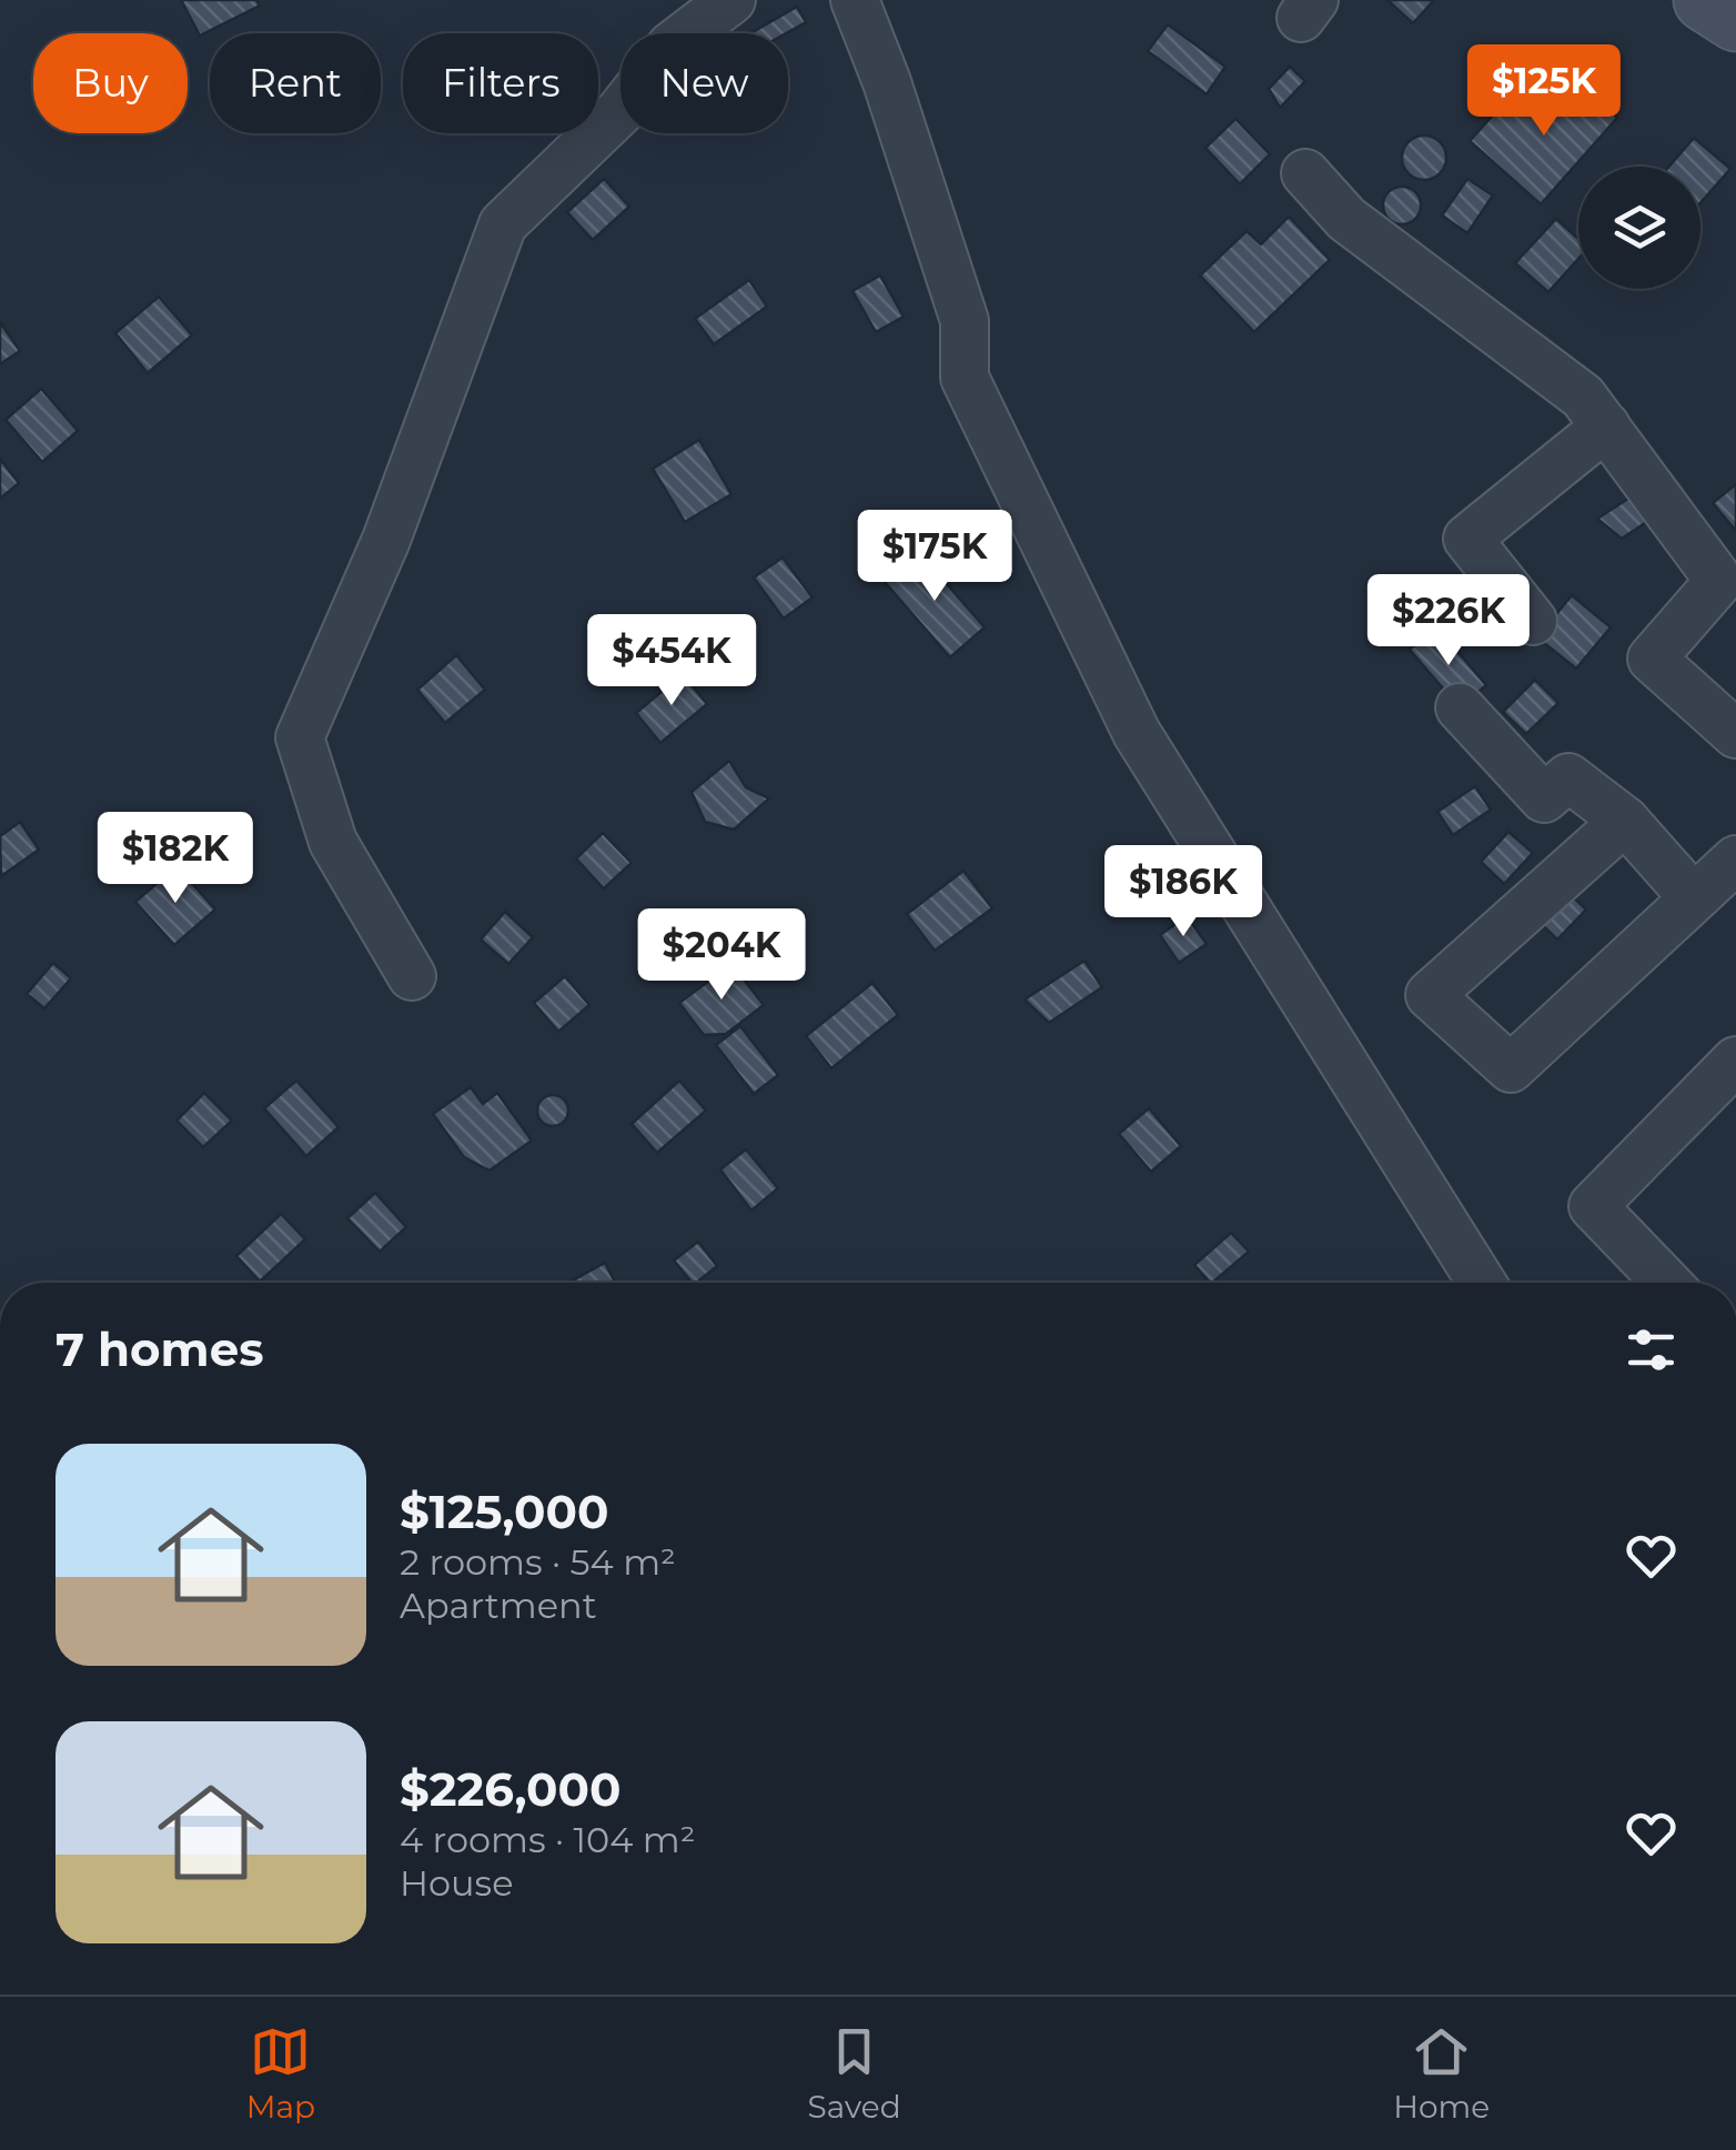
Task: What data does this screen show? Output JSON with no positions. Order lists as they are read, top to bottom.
{
  "page": {
    "chip": [
      "Buy",
      "Rent",
      "Filters",
      "New"
    ],
    "price": [
      "$125K",
      "$175K",
      "$226K",
      "$454K",
      "$182K",
      "$186K",
      "$204K"
    ],
    "heading": "7 homes",
    "list": [
      {
        "name": "$125,000",
        "note": "2 rooms · 54 m² · Apartment"
      },
      {
        "name": "$226,000",
        "note": "4 rooms · 104 m² · House"
      }
    ],
    "tabs": ["Map", "Saved", "Home"]
  }
}
